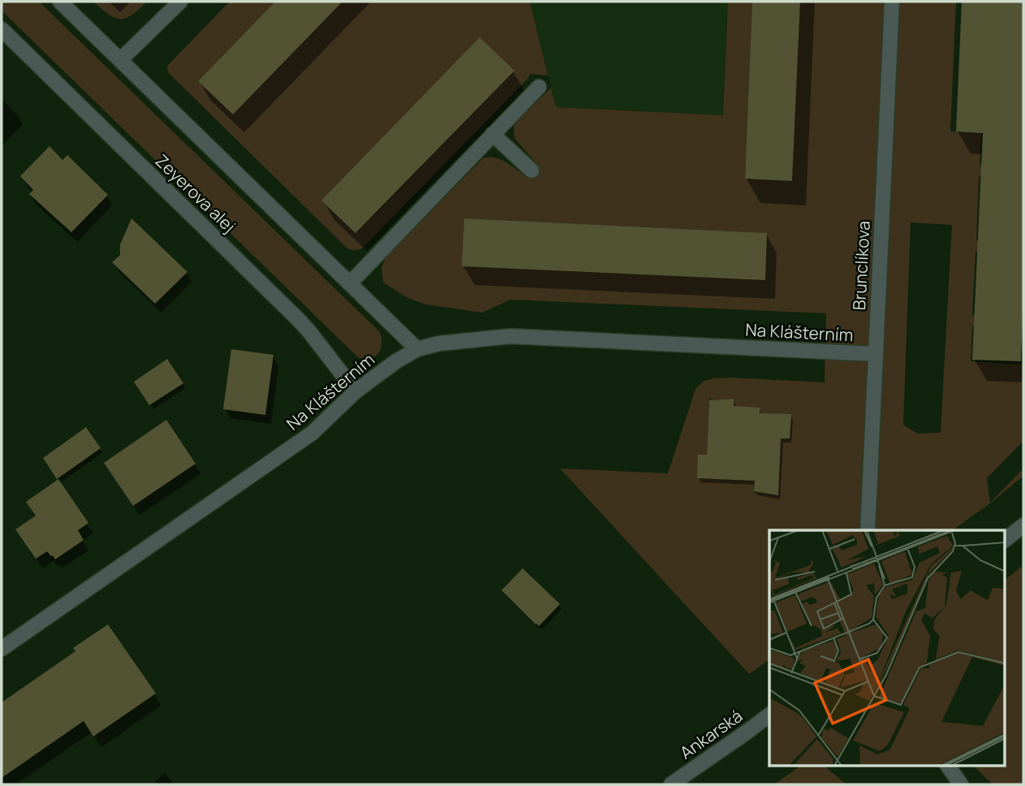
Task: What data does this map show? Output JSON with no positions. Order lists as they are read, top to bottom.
{
  "streets": {
    "street": [
      "Zeyerova alej",
      "Brunclíkova",
      "Na Klášterním",
      "Ankarská"
    ]
  },
  "crossings": [
    ["Zeyerova alej", "Na Klášterním"],
    ["Brunclíkova", "Na Klášterním"]
  ]
}
